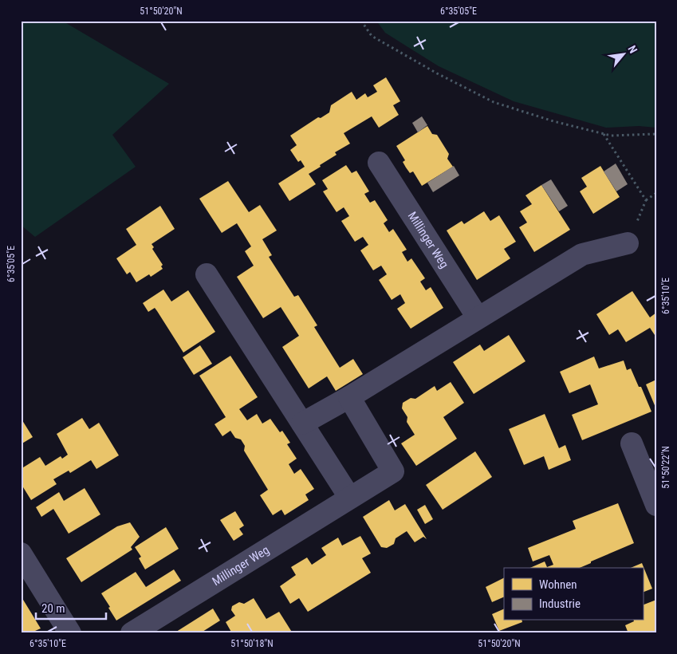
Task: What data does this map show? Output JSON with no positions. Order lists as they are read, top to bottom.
{
  "streets": {
    "street": ["Millinger Weg"]
  },
  "legend": ["Wohnen", "Industrie"],
  "scale_bar": "20 m",
  "north": "top right",
  "coordinates": [
    "51°50'20\"N",
    "6°35'05\"E",
    "6°35'10\"E",
    "51°50'22\"N",
    "51°50'18\"N"
  ]
}
